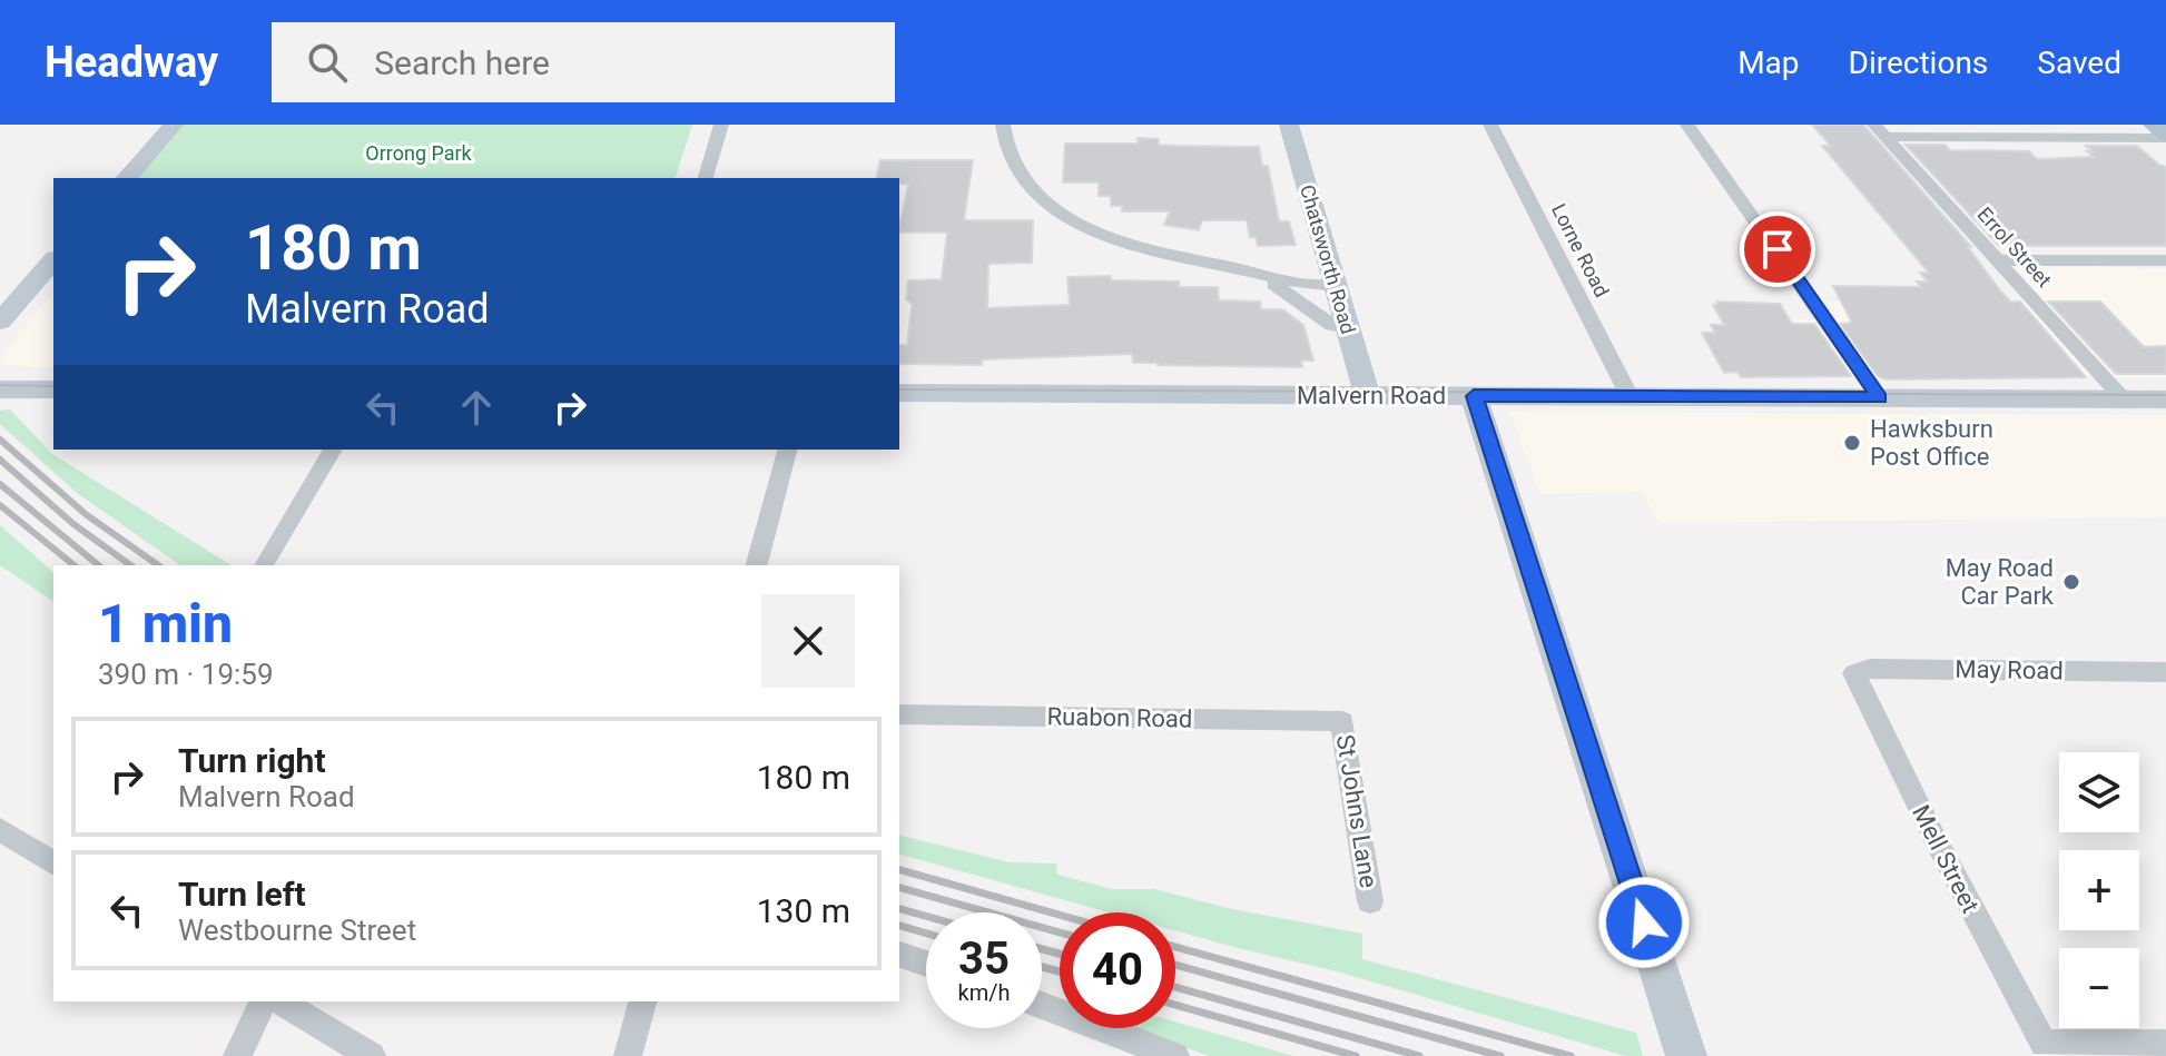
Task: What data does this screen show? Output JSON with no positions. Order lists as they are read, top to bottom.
{
  "streets": {
    "main road": ["Chatsworth Road", "Malvern Road"],
    "street": [
      "Errol Street",
      "Lorne Road",
      "May Road",
      "Ruabon Road",
      "St Johns Lane",
      "Mell Street"
    ]
  },
  "crossings": [
    ["Errol Street", "Malvern Road"],
    ["Lorne Road", "Malvern Road"],
    ["Chatsworth Road", "Malvern Road"],
    ["May Road", "Mell Street"],
    ["Ruabon Road", "St Johns Lane"]
  ],
  "parks": ["Orrong Park"],
  "places": ["Hawksburn Post Office", "May Road Car Park"],
  "page": {
    "header": "Headway",
    "search": "Search here",
    "nav": ["Map", "Directions", "Saved"],
    "turn": ["180 m", "Malvern Road"],
    "heading": ["1 min", "390 m · 19:59"],
    "list": [
      {
        "name": "Turn right",
        "note": "Malvern Road",
        "value": "180 m"
      },
      {
        "name": "Turn left",
        "note": "Westbourne Street",
        "value": "130 m"
      }
    ],
    "map_buttons": ["+", "−"],
    "speed": "35 km/h",
    "limit": "40"
  }
}
